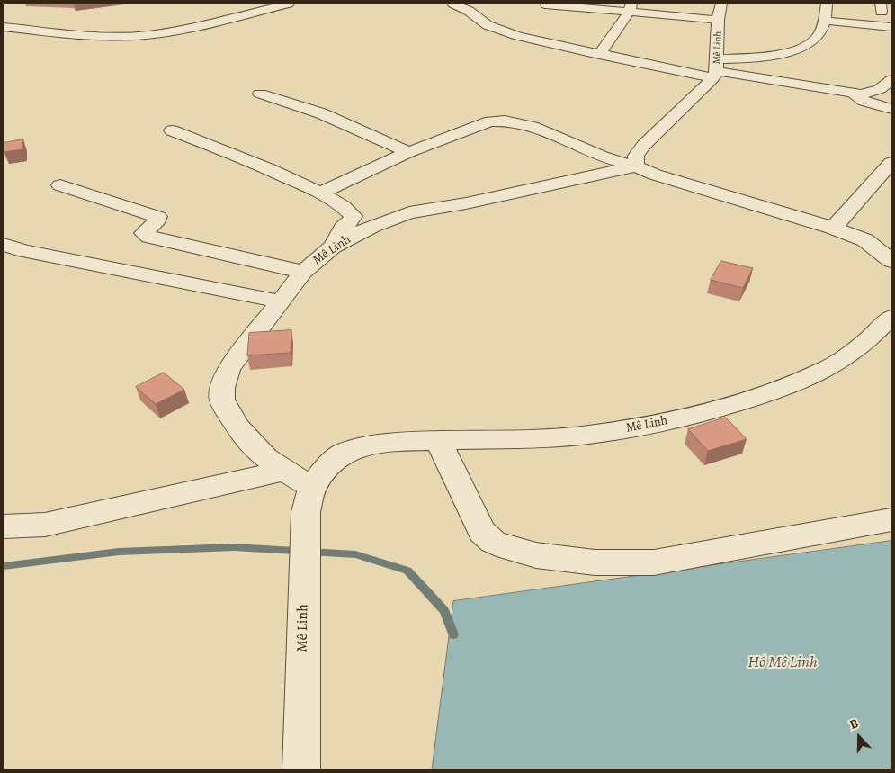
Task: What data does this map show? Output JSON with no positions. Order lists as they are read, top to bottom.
{
  "streets": {
    "street": ["Mê Linh"]
  },
  "water": ["Hồ Mê Linh"],
  "north": "top"
}
